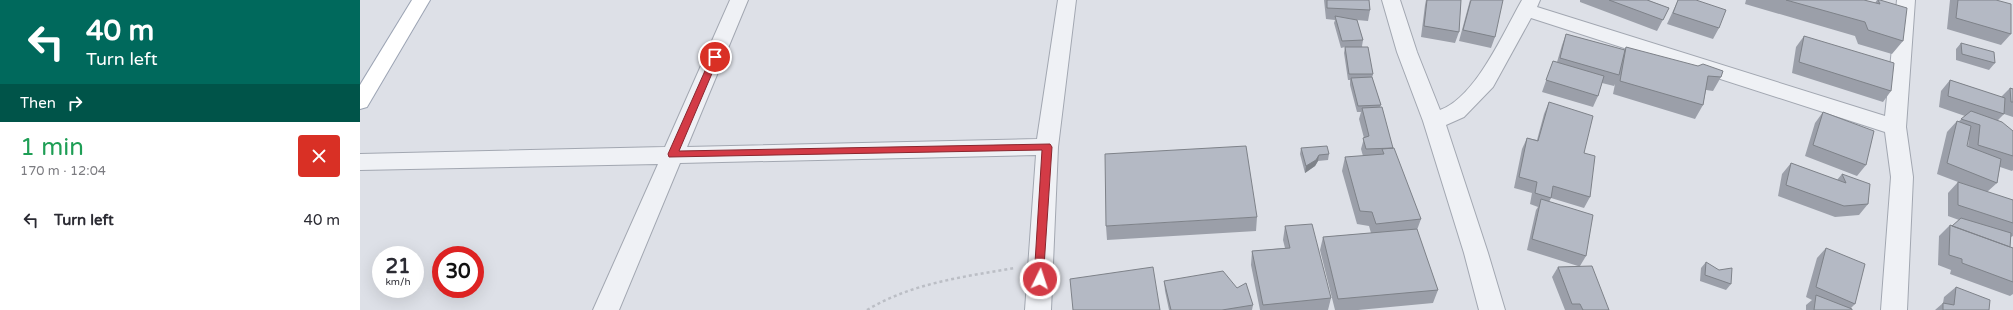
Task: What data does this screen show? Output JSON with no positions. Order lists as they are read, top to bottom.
{
  "page": {
    "turn": ["40 m", "Turn left"],
    "then": "Then",
    "heading": ["1 min", "170 m · 12:04"],
    "list": [
      {
        "name": "Turn left",
        "value": "40 m"
      }
    ],
    "speed": "21 km/h",
    "limit": "30"
  }
}
